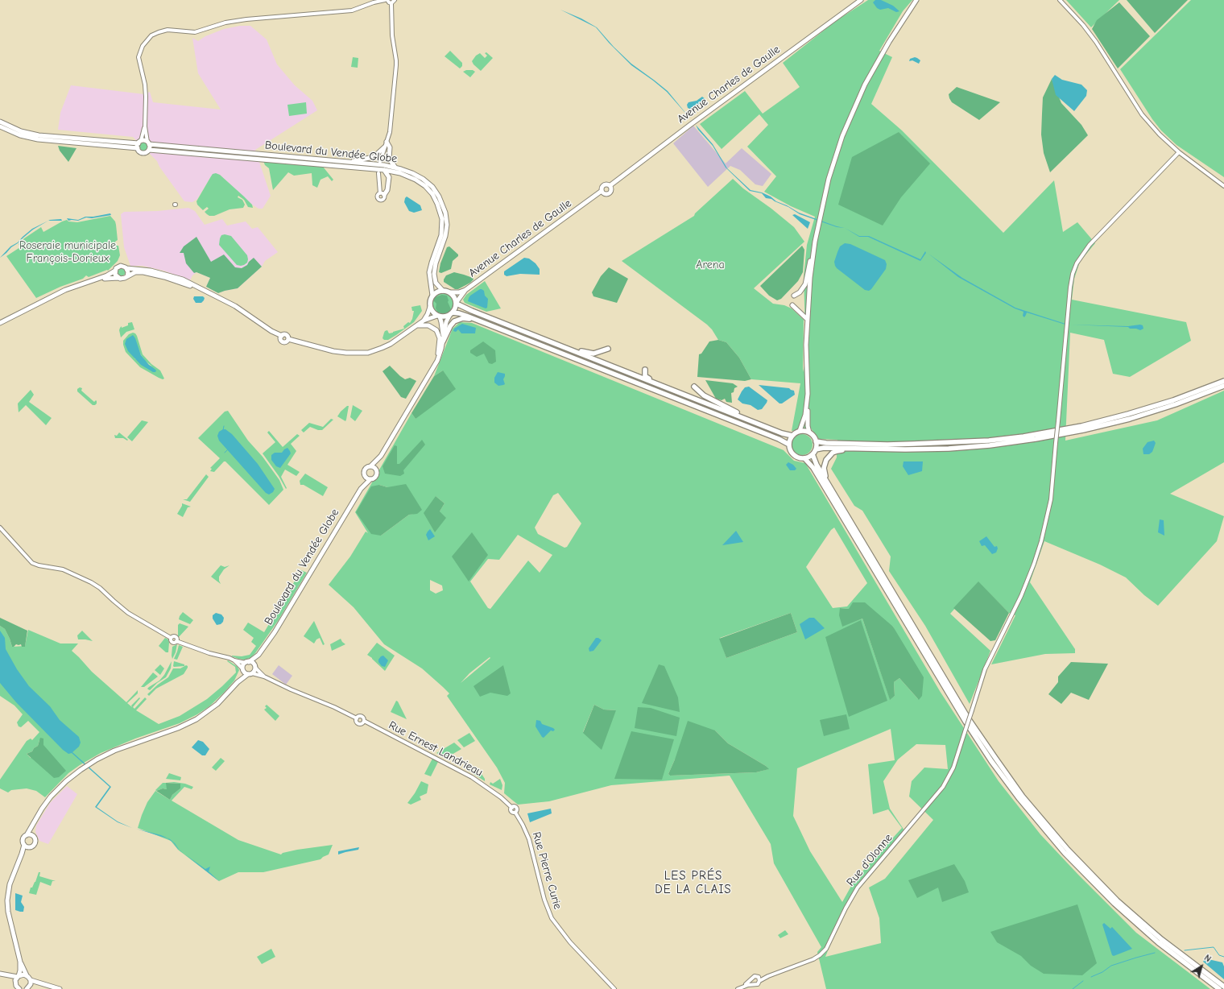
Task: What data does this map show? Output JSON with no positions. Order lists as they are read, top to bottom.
{
  "streets": {
    "main road": ["Avenue Charles de Gaulle", "Boulevard du Vendée Globe"],
    "street": ["Rue Ernest Landrieau", "Rue d'Olonne", "Rue Pierre Curie"]
  },
  "crossings": [
    ["Rue Ernest Landrieau", "Rue Pierre Curie"]
  ],
  "districts": ["LES PRÉS DE LA CLAIS"],
  "parks": ["Roseraie municipale François-Dorieux", "Arena"],
  "north": "top right"
}
